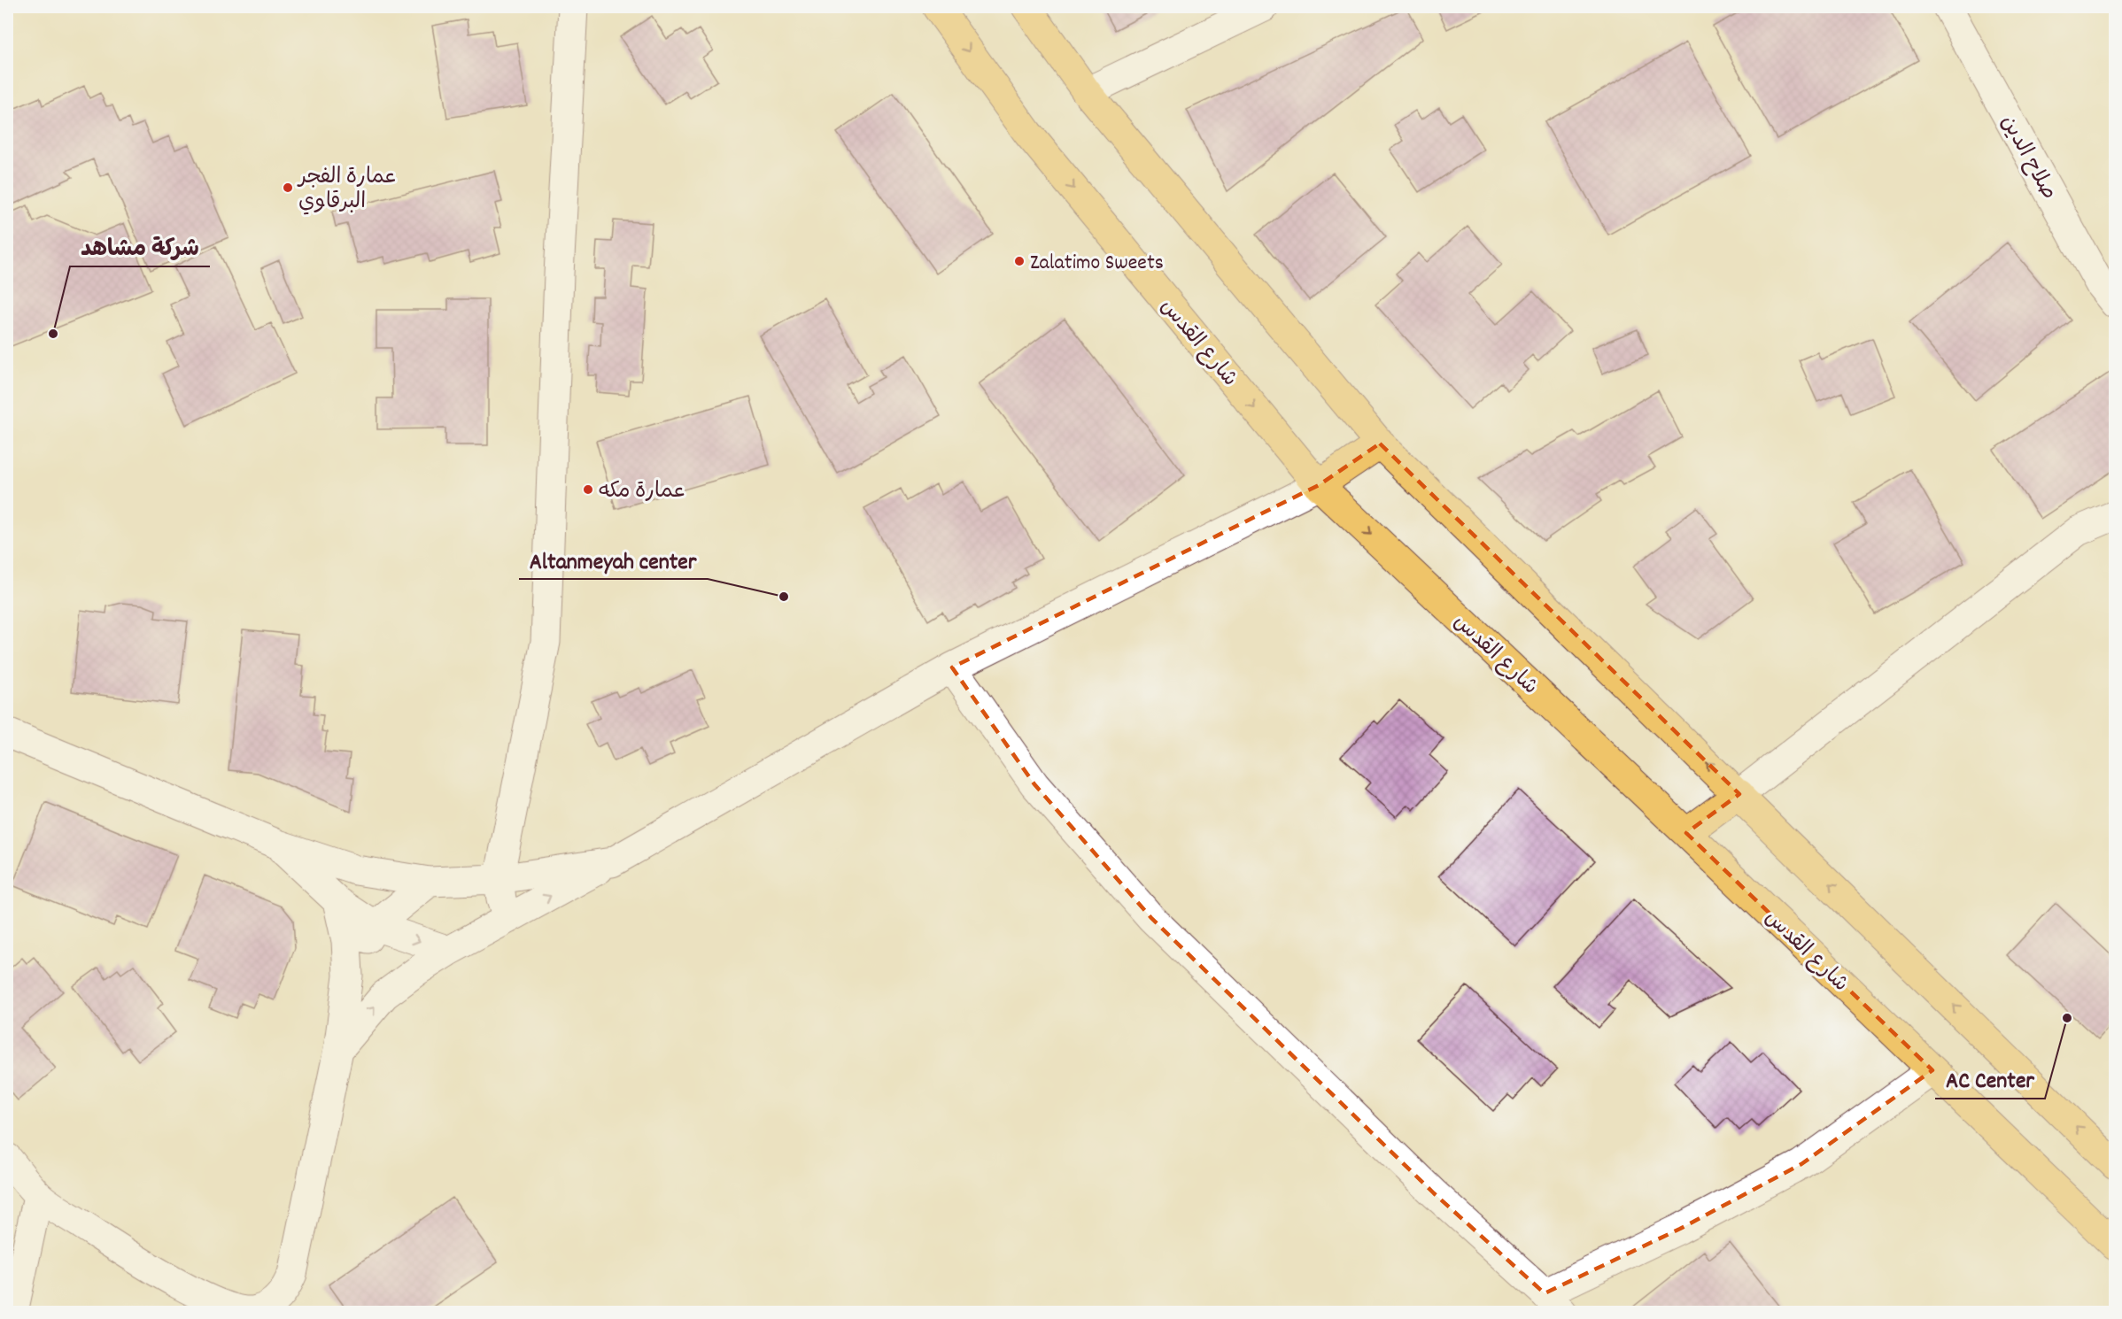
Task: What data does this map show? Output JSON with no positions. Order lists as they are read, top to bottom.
{
  "streets": {
    "main road": ["شارع القدس"],
    "street": ["صلاح الدين"]
  },
  "places": [
    "عمارة الفجر البرقاوي",
    "Zalatimo Sweets",
    "شركة مشاهد",
    "عمارة مكه",
    "Altanmeyah center",
    "AC Center"
  ]
}
